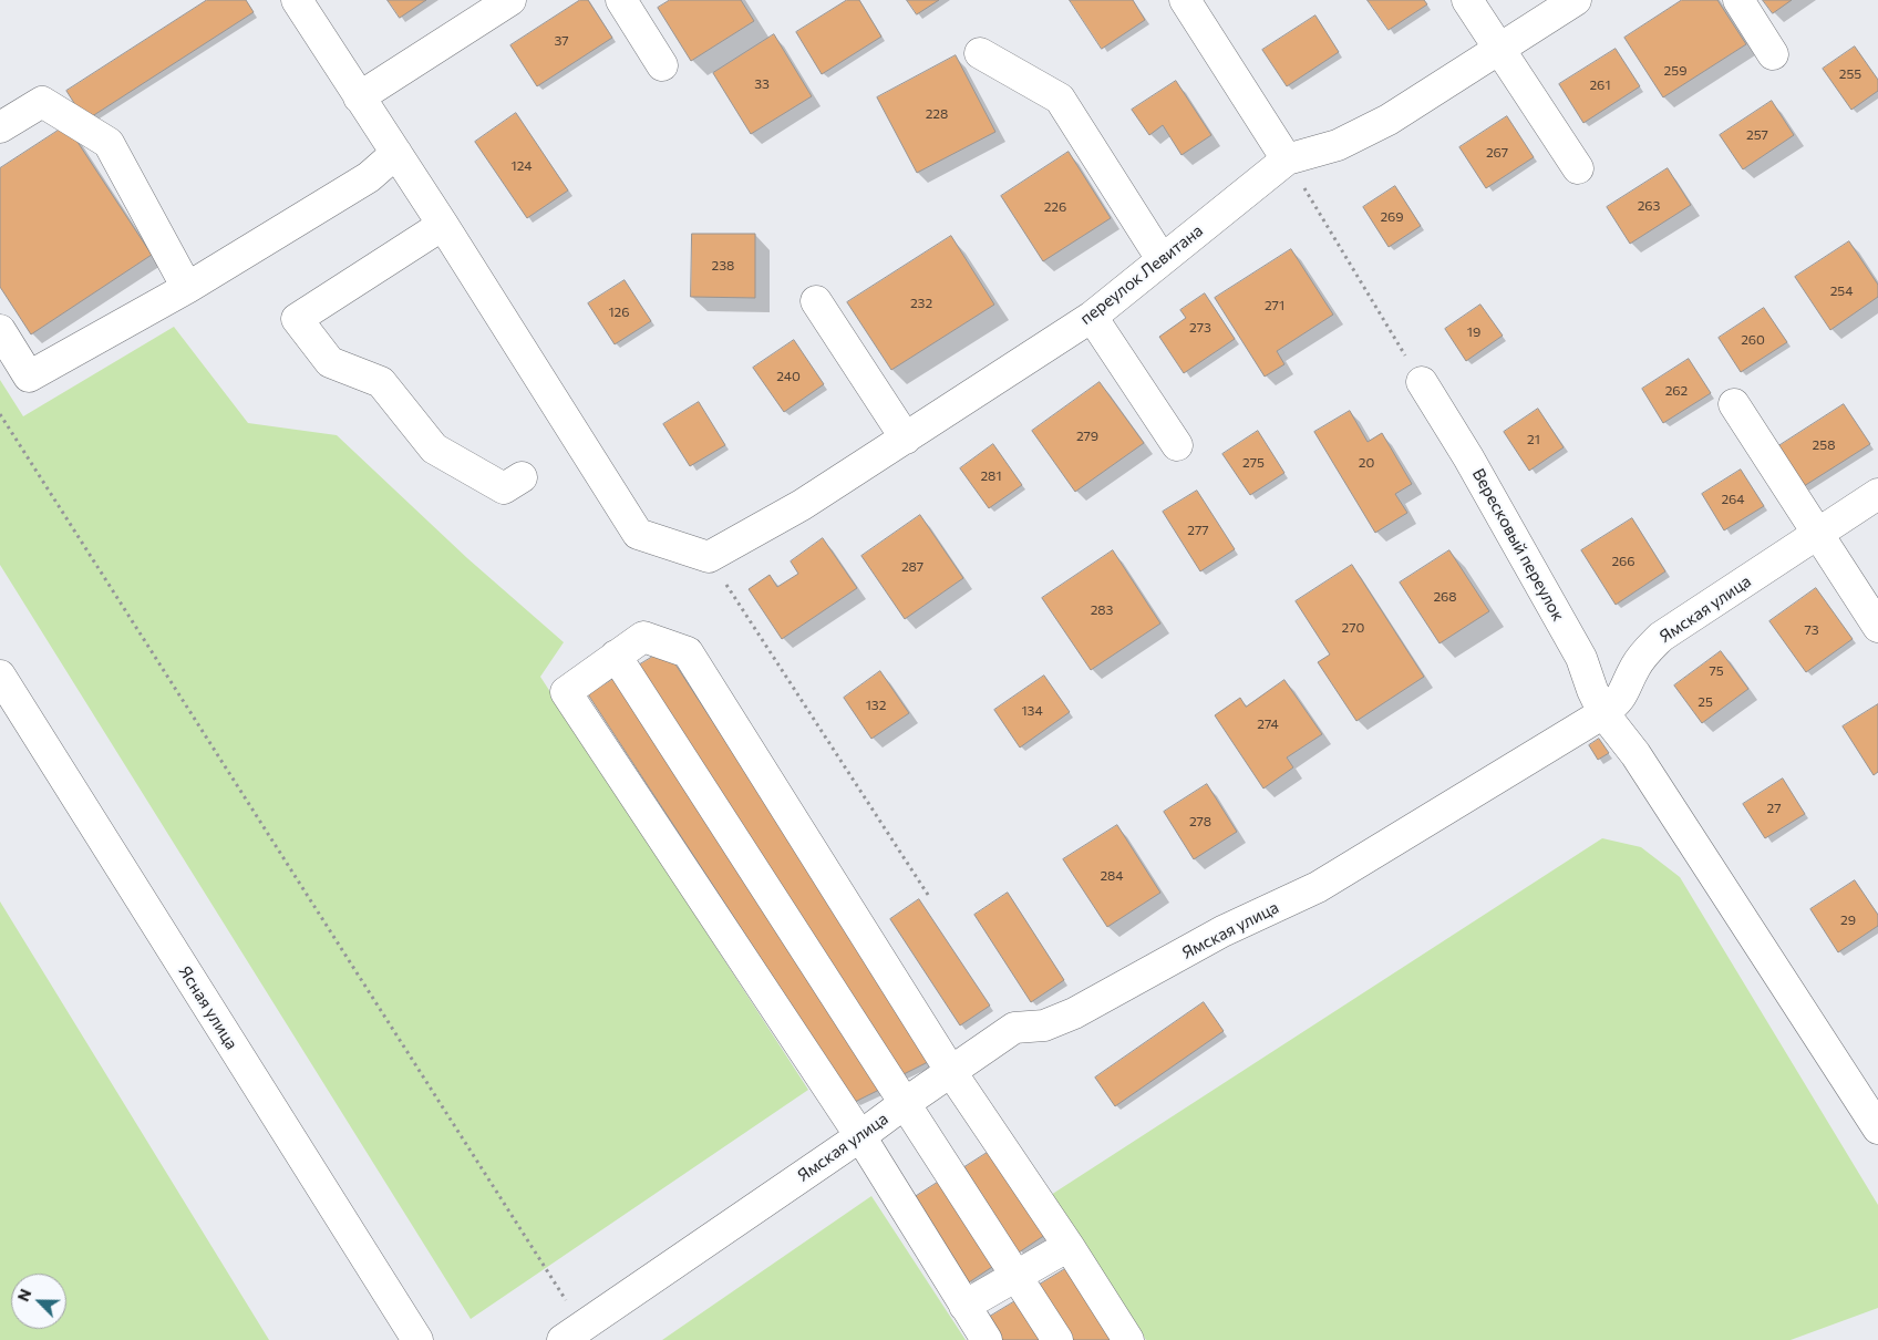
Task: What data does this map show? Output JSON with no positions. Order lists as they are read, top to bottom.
{
  "streets": {
    "street": [
      "переулок Левитана",
      "Вересковый переулок",
      "Ямская улица",
      "Ясная улица"
    ]
  },
  "crossings": [
    ["Вересковый переулок", "Ямская улица"]
  ],
  "house_numbers": [
    "37",
    "259",
    "255",
    "33",
    "261",
    "228",
    "257",
    "267",
    "124",
    "263",
    "226",
    "269",
    "238",
    "254",
    "232",
    "271",
    "126",
    "273",
    "19",
    "260",
    "240",
    "262",
    "279",
    "21",
    "258",
    "275",
    "20",
    "281",
    "264",
    "277",
    "266",
    "287",
    "268",
    "283",
    "270",
    "73",
    "75",
    "25",
    "132",
    "134",
    "274",
    "27",
    "278",
    "284",
    "29"
  ],
  "north": "top left"
}
